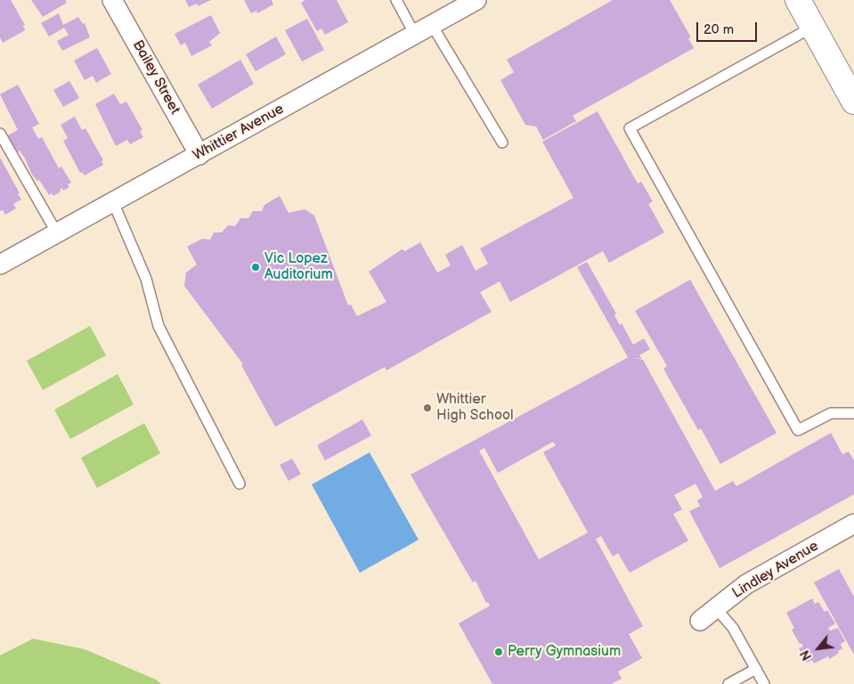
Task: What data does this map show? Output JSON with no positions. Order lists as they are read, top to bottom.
{
  "streets": {
    "street": ["Bailey Street", "Whittier Avenue", "Lindley Avenue"]
  },
  "crossings": [
    ["Bailey Street", "Whittier Avenue"]
  ],
  "places": ["Vic Lopez Auditorium", "Whittier High School", "Perry Gymnasium"],
  "scale_bar": "20 m",
  "north": "bottom left"
}
